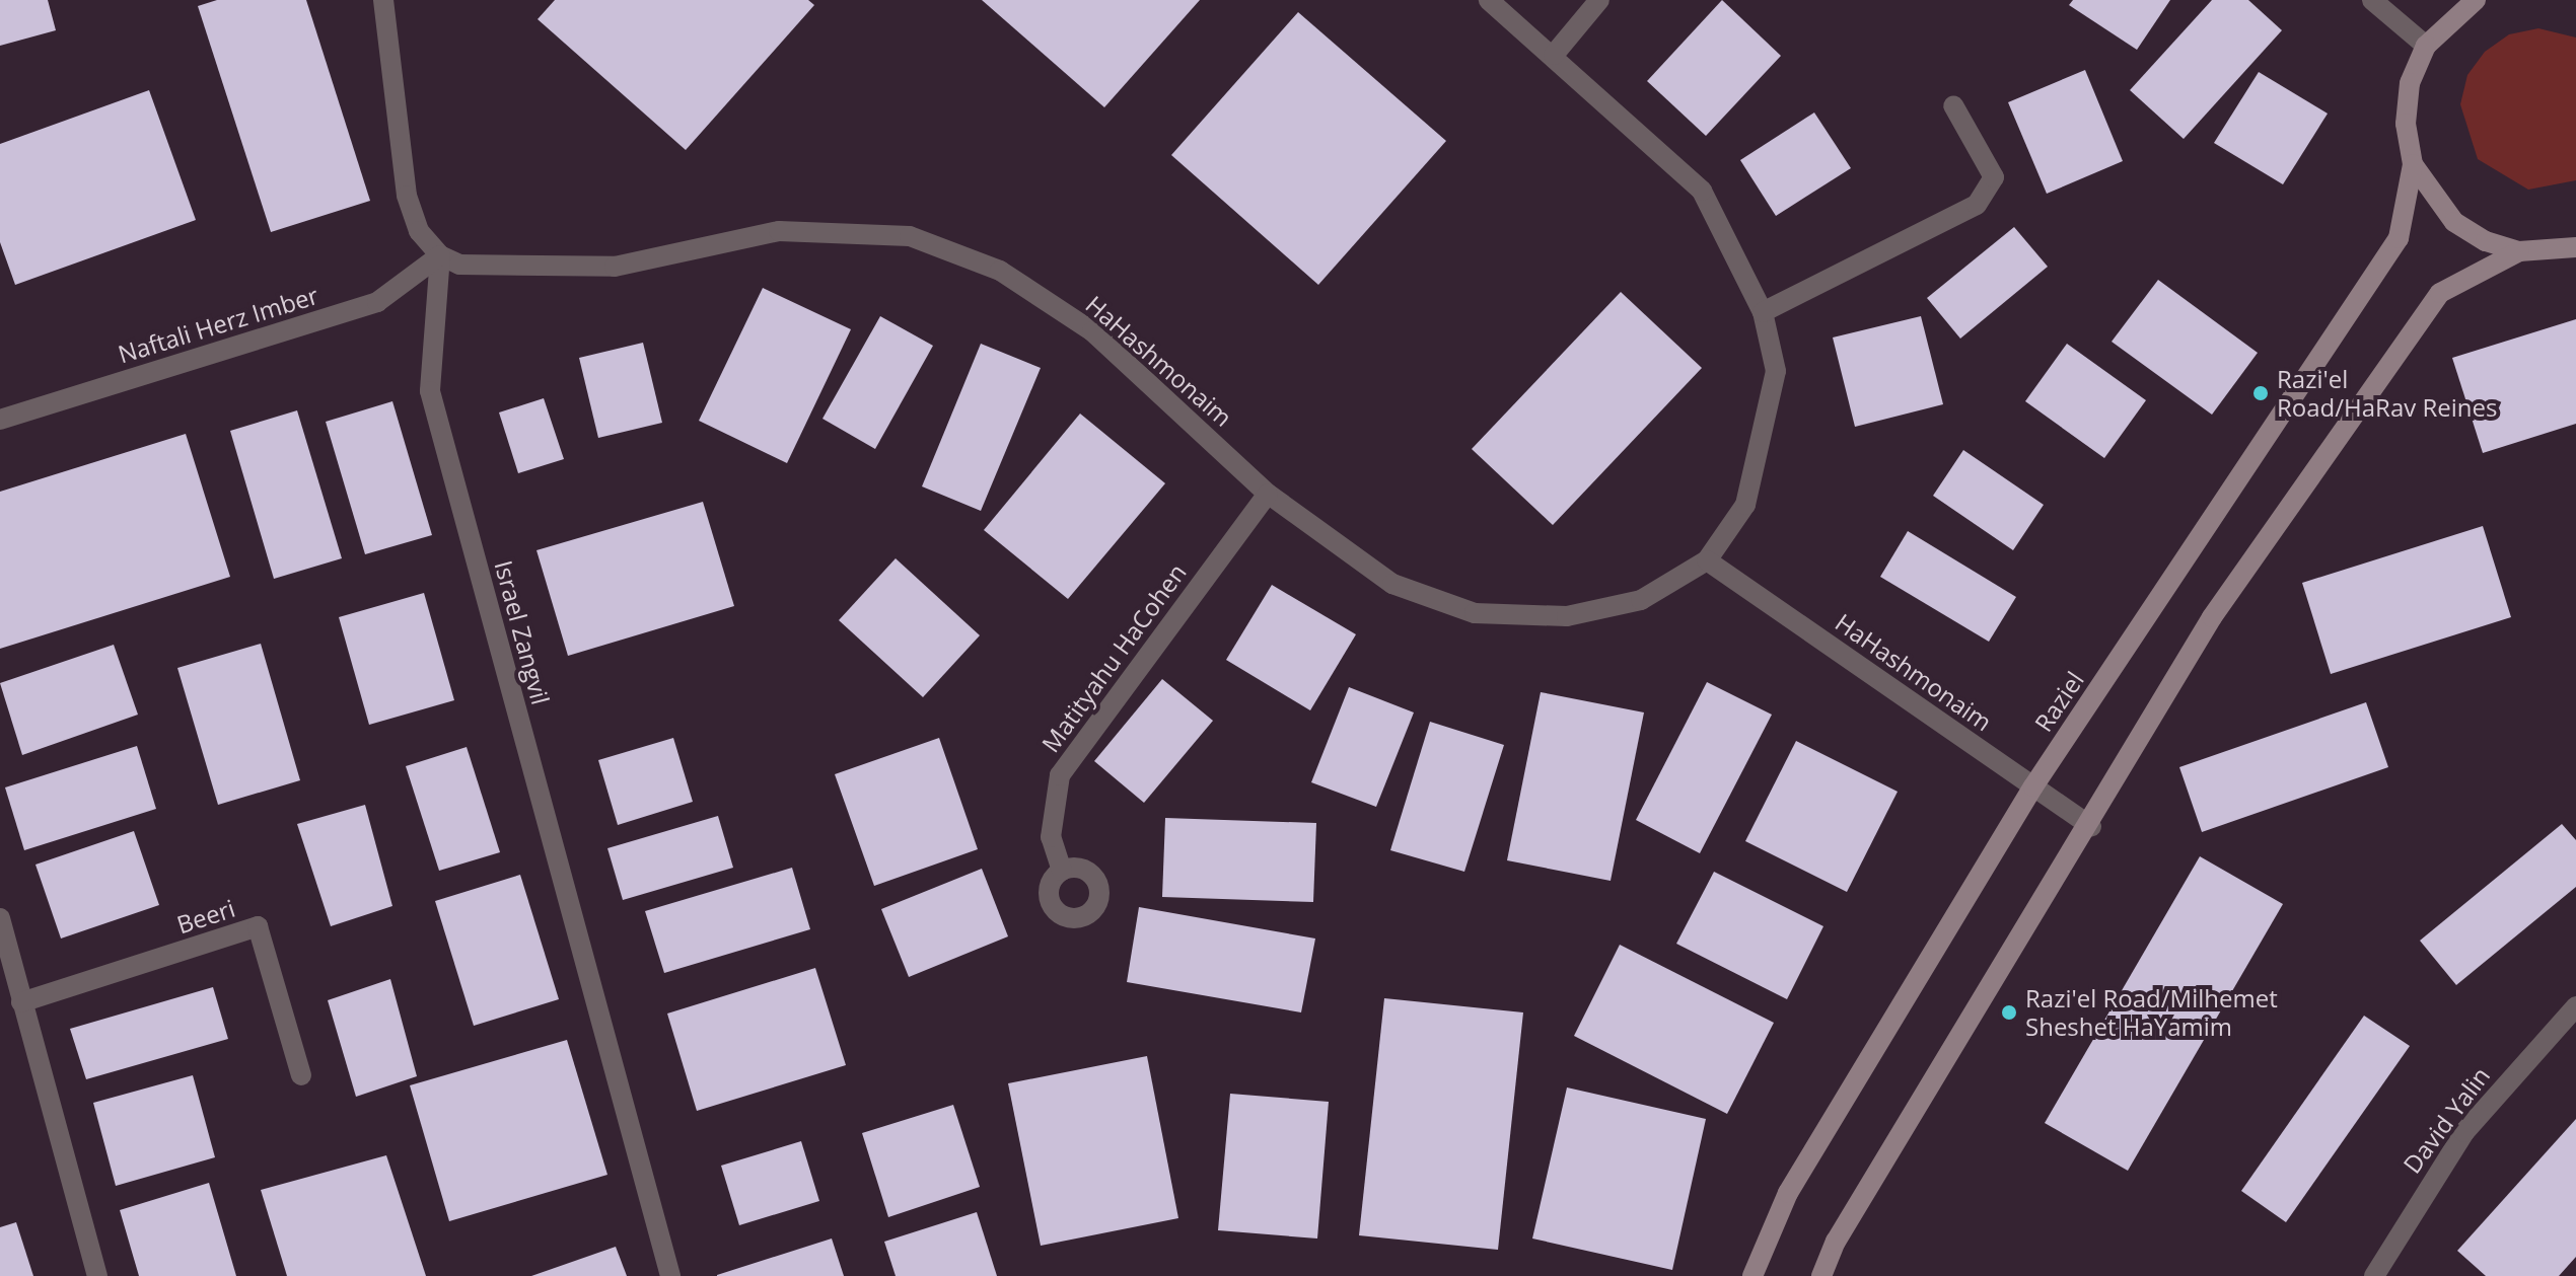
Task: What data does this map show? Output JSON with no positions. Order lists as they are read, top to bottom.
{
  "streets": {
    "main road": ["Raziel"],
    "street": [
      "Naftali Herz Imber",
      "HaHashmonaim",
      "Israel Zangvil",
      "Matityahu HaCohen",
      "Beeri",
      "David Yalin"
    ]
  },
  "crossings": [
    ["Naftali Herz Imber", "HaHashmonaim"],
    ["Naftali Herz Imber", "Israel Zangvil"],
    ["HaHashmonaim", "Israel Zangvil"],
    ["HaHashmonaim", "Matityahu HaCohen"],
    ["HaHashmonaim", "Raziel"]
  ],
  "places": ["Razi'el Road/HaRav Reines", "Razi'el Road/Milhemet Sheshet HaYamim"]
}
